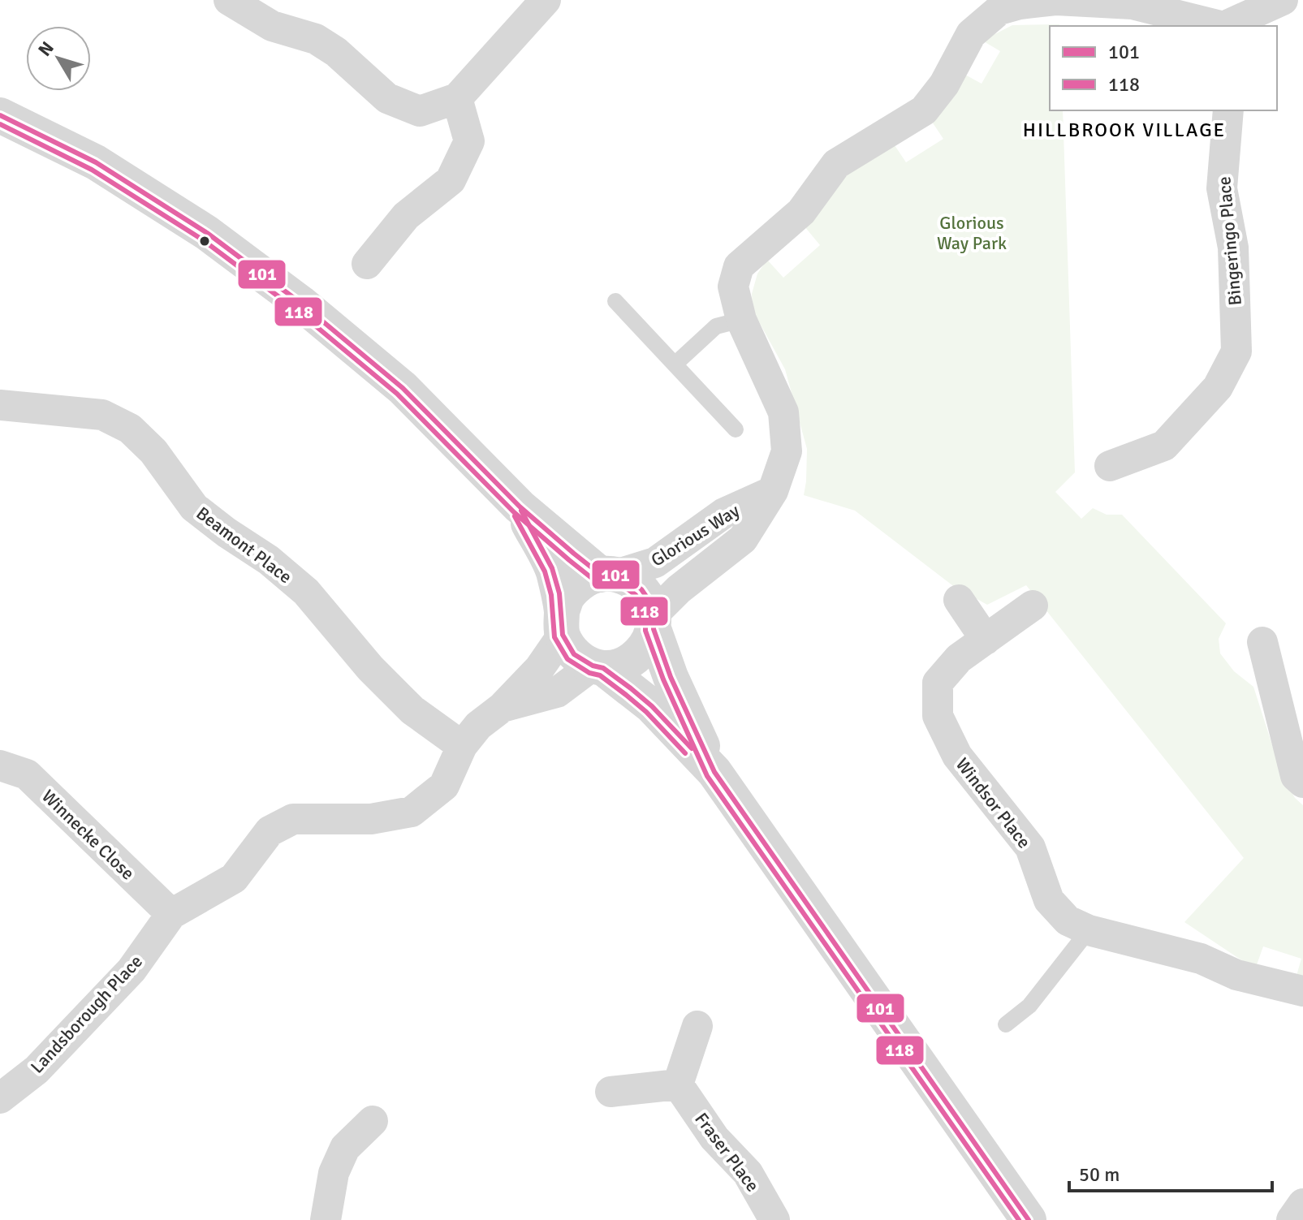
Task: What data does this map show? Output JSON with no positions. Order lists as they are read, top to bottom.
{
  "streets": {
    "street": [
      "Bingeringo Place",
      "Glorious Way",
      "Beamont Place",
      "Windsor Place",
      "Winnecke Close",
      "Landsborough Place",
      "Fraser Place"
    ]
  },
  "crossings": [
    ["Glorious Way", "Landsborough Place"],
    ["Beamont Place", "Landsborough Place"],
    ["Winnecke Close", "Landsborough Place"]
  ],
  "districts": ["HILLBROOK VILLAGE"],
  "parks": ["Glorious Way Park"],
  "lines": ["transit line 101", "transit line 118"],
  "legend": ["101", "118"],
  "scale_bar": "50 m",
  "north": "top left"
}
